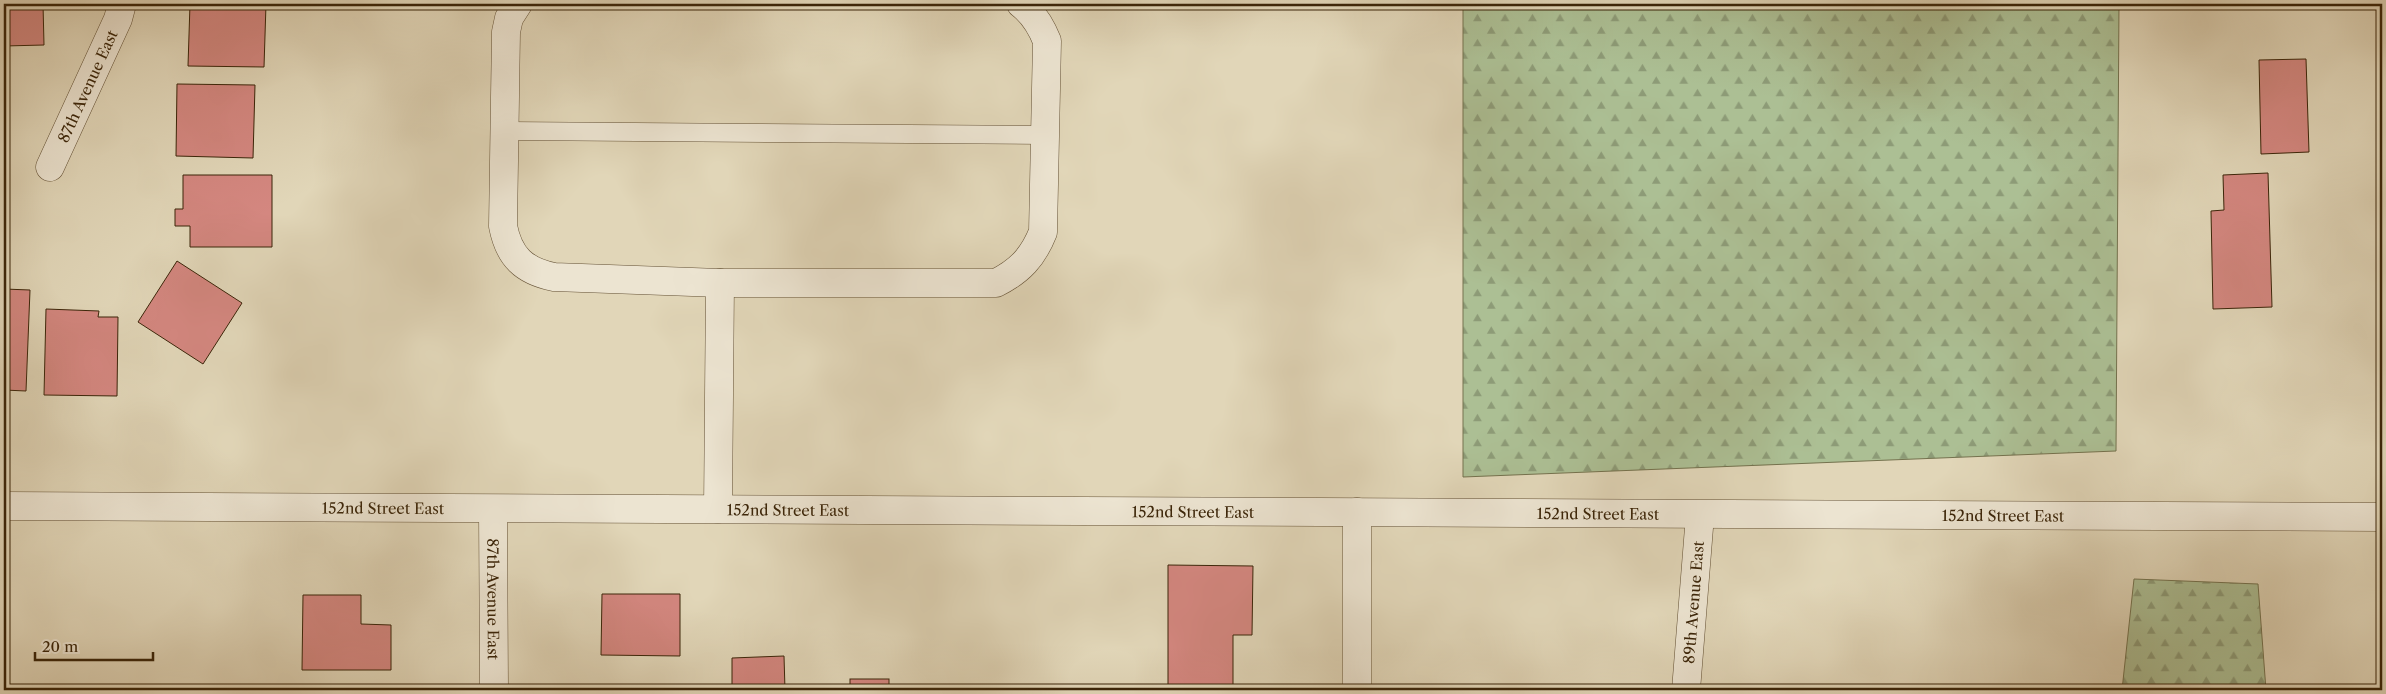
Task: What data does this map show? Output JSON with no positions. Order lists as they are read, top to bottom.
{
  "streets": {
    "street": ["87th Avenue East", "152nd Street East", "89th Avenue East"]
  },
  "crossings": [
    ["87th Avenue East", "152nd Street East"],
    ["152nd Street East", "89th Avenue East"]
  ],
  "scale_bar": "20 m"
}
